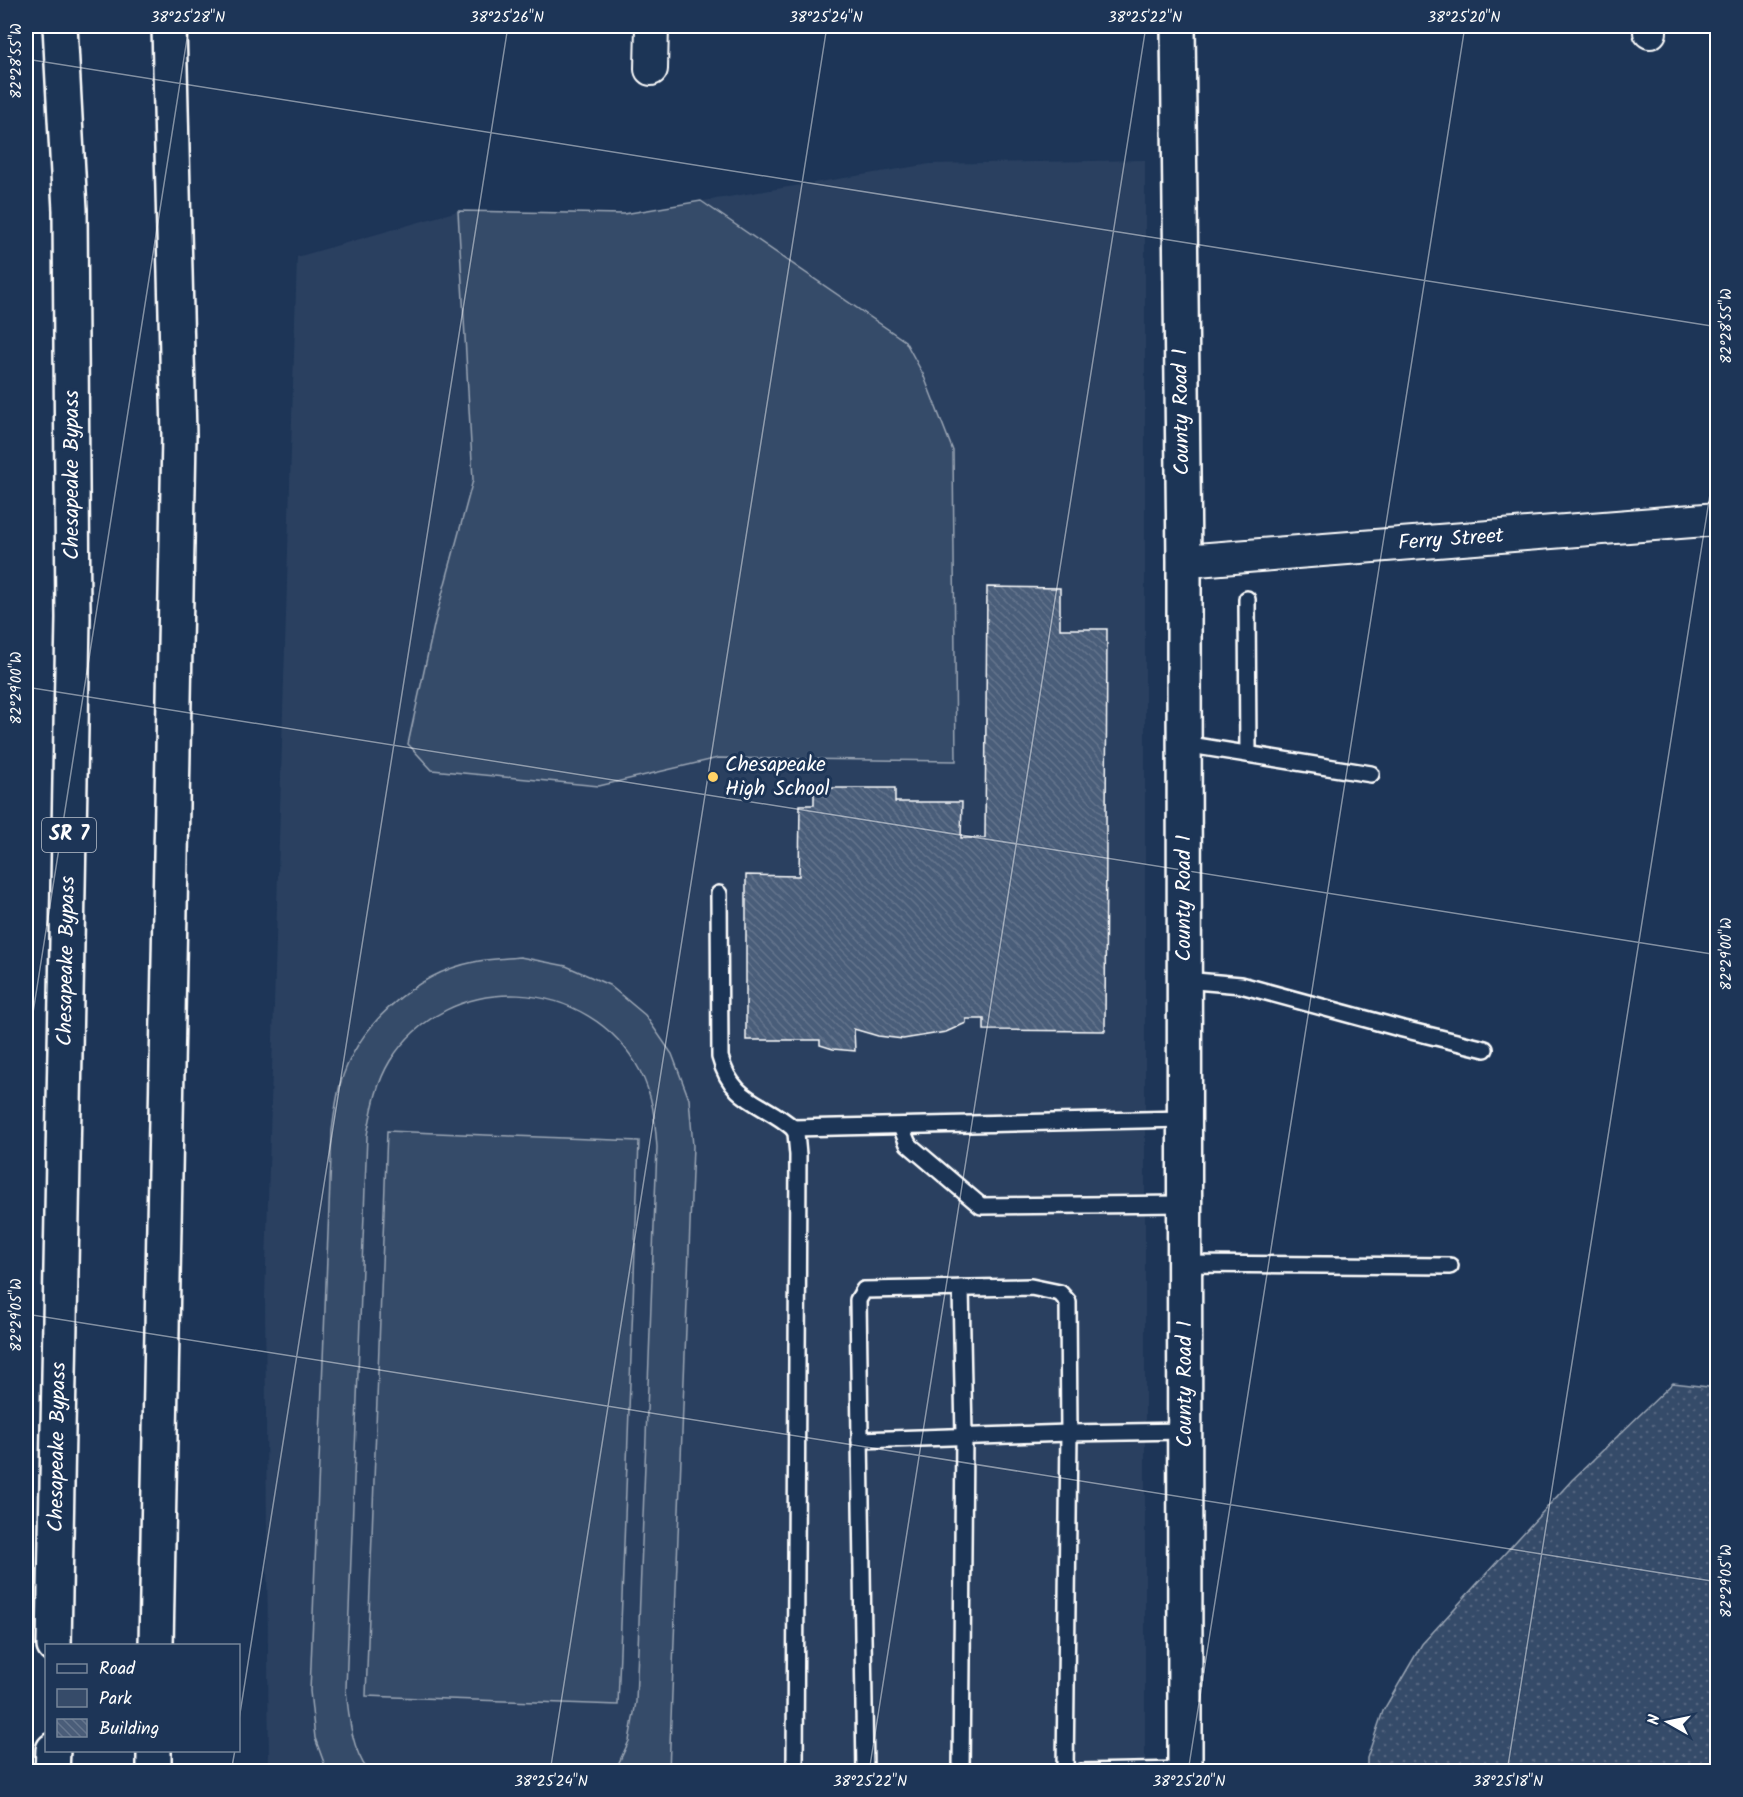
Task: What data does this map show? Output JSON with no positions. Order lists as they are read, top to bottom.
{
  "streets": {
    "main road": ["County Road 1", "Chesapeake Bypass", "SR 7"],
    "street": ["Ferry Street"]
  },
  "crossings": [
    ["County Road 1", "Ferry Street"]
  ],
  "places": ["Chesapeake High School"],
  "legend": ["Road", "Park", "Building"],
  "north": "left",
  "coordinates": [
    "38°25'28\"N",
    "38°25'26\"N",
    "38°25'24\"N",
    "38°25'22\"N",
    "38°25'20\"N",
    "82°28'55\"W",
    "82°29'00\"W",
    "82°29'05\"W",
    "38°25'18\"N"
  ]
}
